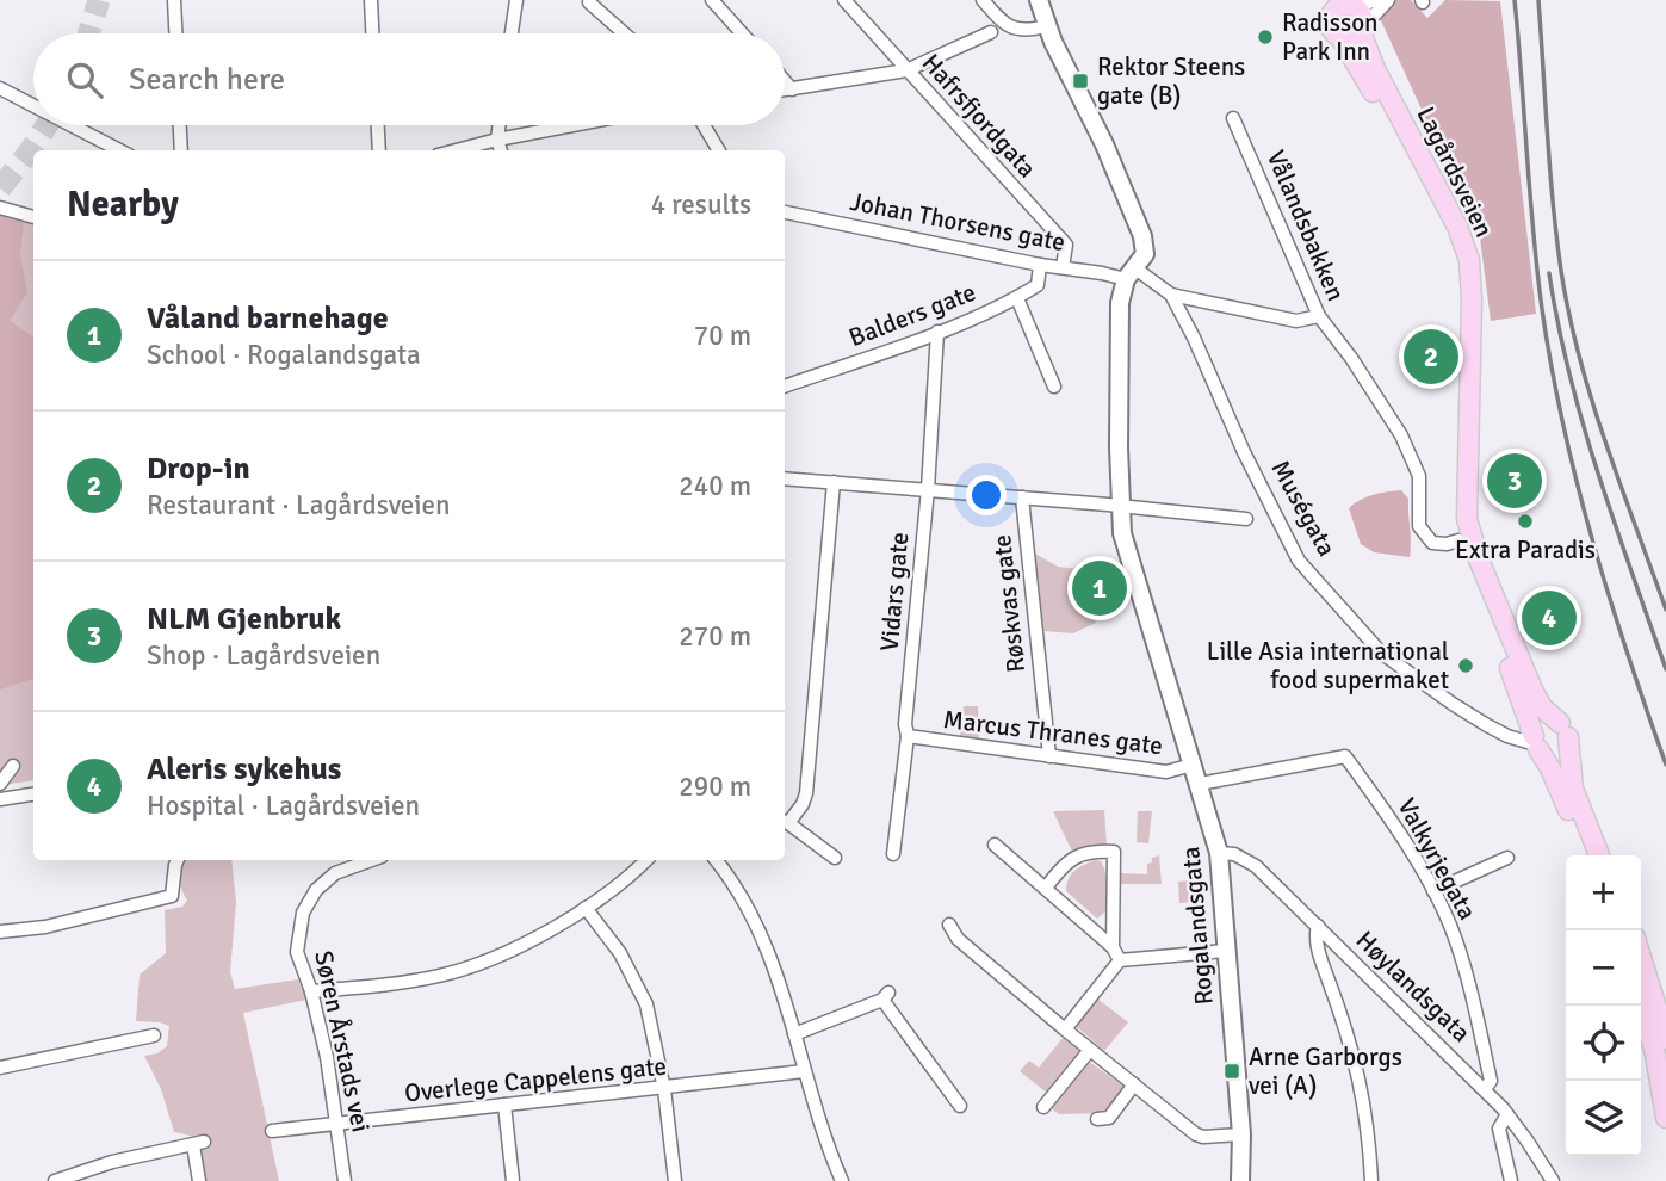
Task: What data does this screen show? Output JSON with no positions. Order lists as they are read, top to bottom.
{
  "streets": {
    "main road": ["Lagårdsveien"],
    "street": [
      "Hafrsfjordgata",
      "Johan Thorsens gate",
      "Vålandsbakken",
      "Balders gate",
      "Muségata",
      "Vidars gate",
      "Røskvas gate",
      "Marcus Thranes gate",
      "Valkyrjegata",
      "Rogalandsgata",
      "Høylandsgata",
      "Søren Årstads vei",
      "Overlege Cappelens gate"
    ]
  },
  "crossings": [
    ["Hafrsfjordgata", "Johan Thorsens gate"],
    ["Lagårdsveien", "Vålandsbakken"],
    ["Lagårdsveien", "Muségata"],
    ["Johan Thorsens gate", "Muségata"],
    ["Johan Thorsens gate", "Rogalandsgata"],
    ["Balders gate", "Vidars gate"],
    ["Muségata", "Rogalandsgata"],
    ["Vidars gate", "Marcus Thranes gate"],
    ["Røskvas gate", "Marcus Thranes gate"],
    ["Marcus Thranes gate", "Rogalandsgata"],
    ["Valkyrjegata", "Rogalandsgata"],
    ["Valkyrjegata", "Høylandsgata"],
    ["Rogalandsgata", "Høylandsgata"],
    ["Søren Årstads vei", "Overlege Cappelens gate"]
  ],
  "places": {
    "other": ["Radisson Park Inn", "Extra Paradis", "Lille Asia international food supermaket"],
    "transit": ["Rektor Steens gate (B)", "Arne Garborgs vei (A)"]
  },
  "page": {
    "search": "Search here",
    "heading": ["Nearby", "4 results"],
    "list": [
      {
        "mark": "1",
        "name": "Våland barnehage",
        "note": "School · Rogalandsgata",
        "value": "70 m"
      },
      {
        "mark": "2",
        "name": "Drop-in",
        "note": "Restaurant · Lagårdsveien",
        "value": "240 m"
      },
      {
        "mark": "3",
        "name": "NLM Gjenbruk",
        "note": "Shop · Lagårdsveien",
        "value": "270 m"
      },
      {
        "mark": "4",
        "name": "Aleris sykehus",
        "note": "Hospital · Lagårdsveien",
        "value": "290 m"
      }
    ],
    "pins": [
      "2",
      "3",
      "1",
      "4"
    ],
    "map_buttons": ["+", "−"]
  }
}
